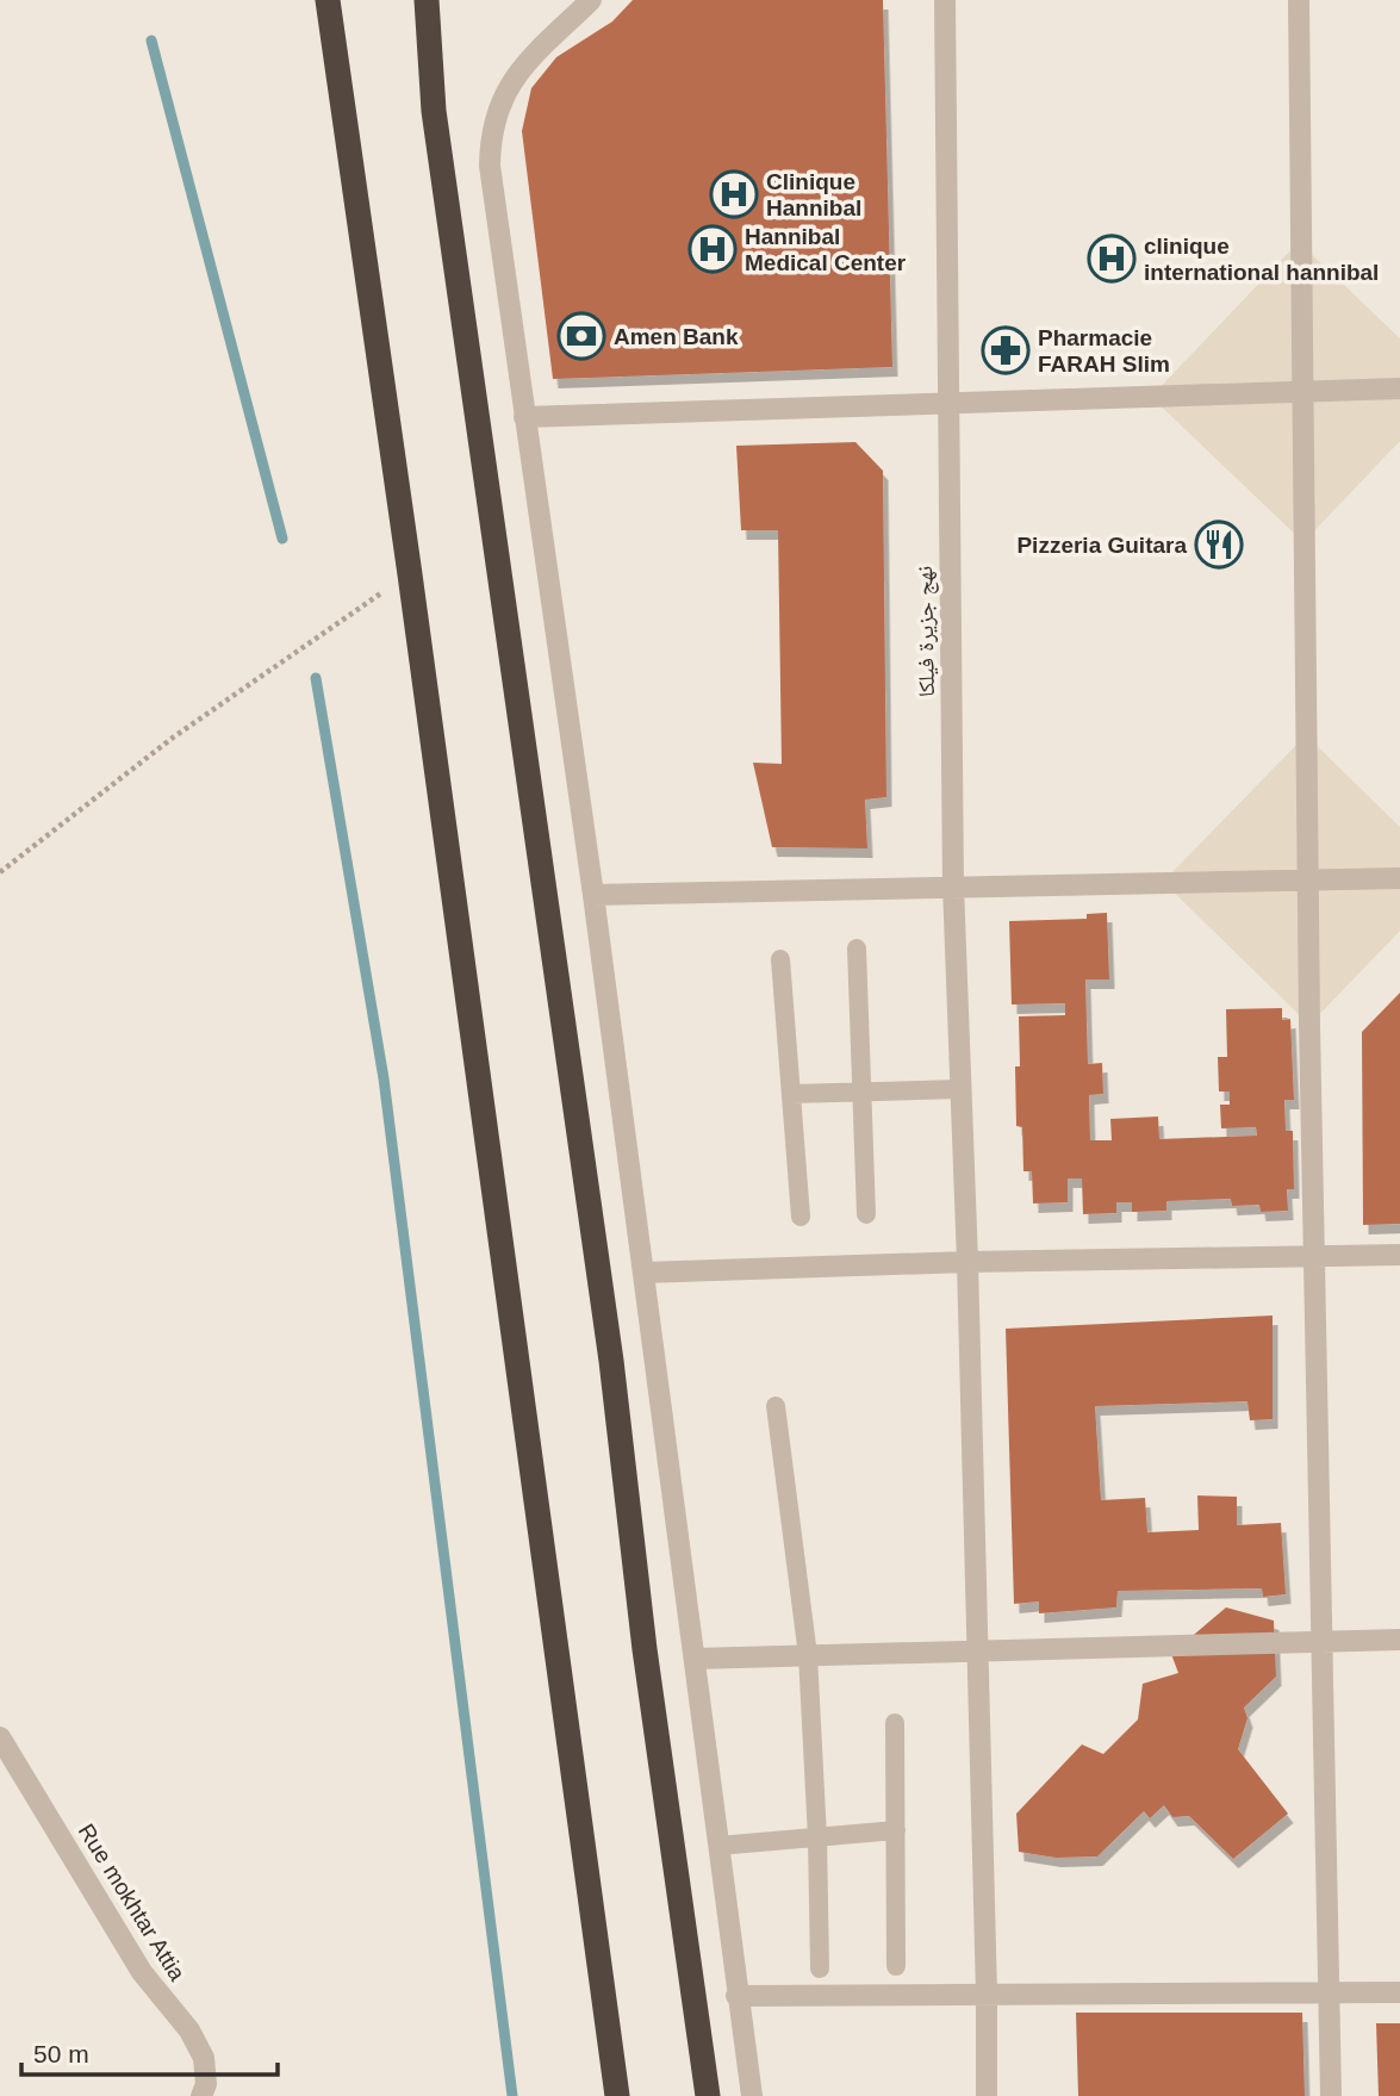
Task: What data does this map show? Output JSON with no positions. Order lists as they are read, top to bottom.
{
  "streets": {
    "street": ["نهج جزيرة فيلكا", "Rue mokhtar Attia"]
  },
  "places": {
    "hospital": ["Clinique Hannibal", "Hannibal Medical Center", "clinique international hannibal"],
    "bank": ["Amen Bank"],
    "pharmacy": ["Pharmacie FARAH Slim"],
    "restaurant": ["Pizzeria Guitara"]
  },
  "scale_bar": "50 m"
}
